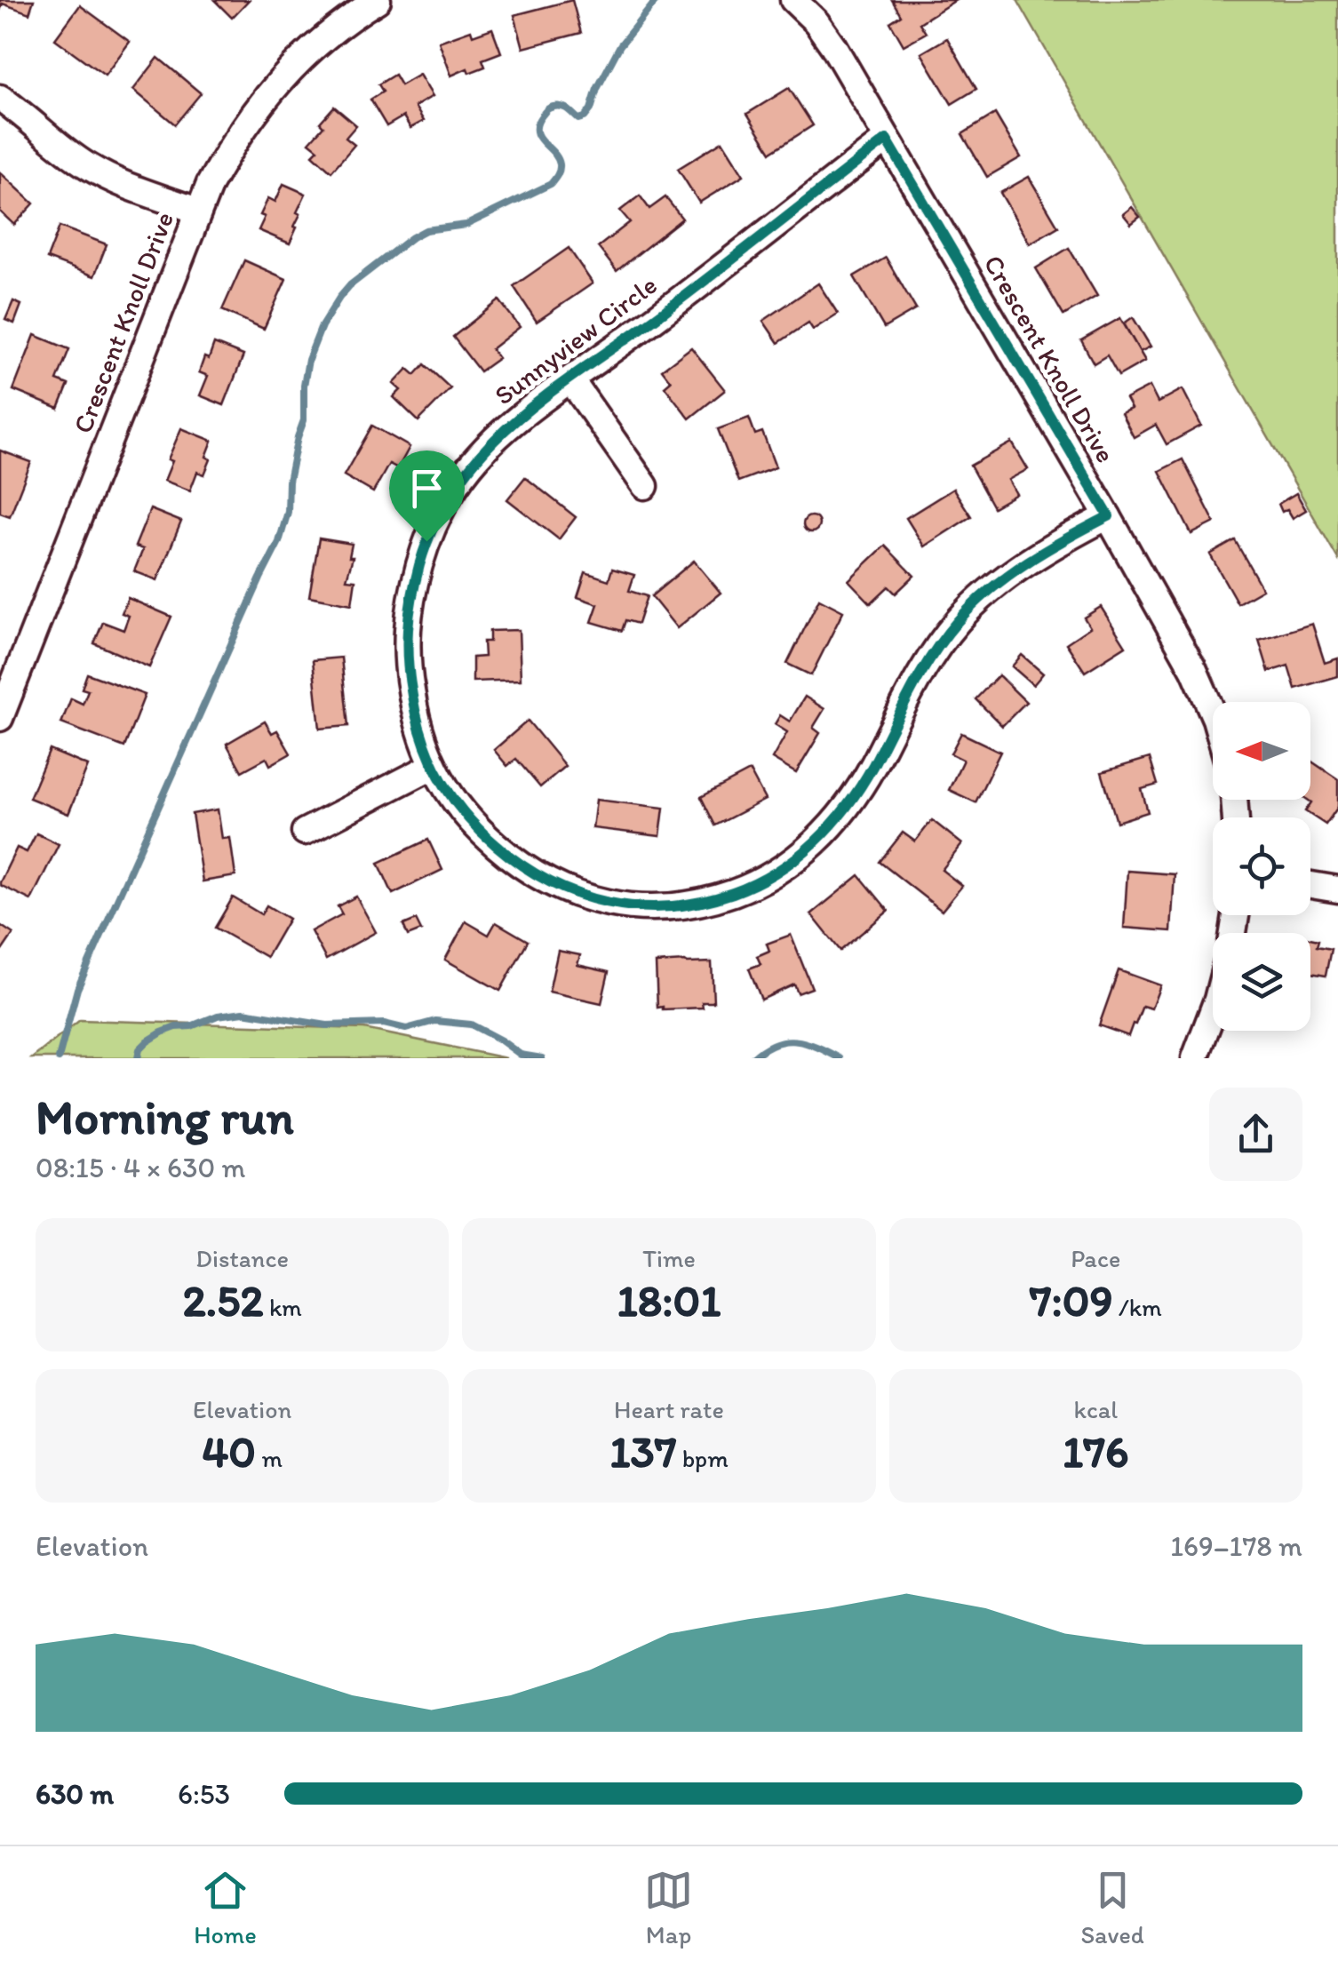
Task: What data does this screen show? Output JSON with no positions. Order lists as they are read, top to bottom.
{
  "streets": {
    "street": ["Crescent Knoll Drive", "Sunnyview Circle"]
  },
  "crossings": [
    ["Crescent Knoll Drive", "Sunnyview Circle"]
  ],
  "north": "left",
  "page": {
    "heading": ["Morning run", "08:15 · 4 × 630 m"],
    "stats": [
      ["Distance", "2.52 km"],
      ["Time", "18:01"],
      ["Pace", "7:09 /km"],
      ["Elevation", "40 m"],
      ["Heart rate", "137 bpm"],
      ["kcal", "176"]
    ],
    "chart": ["Elevation", "169–178 m"],
    "list": [
      {
        "name": "630 m",
        "note": "6:53"
      }
    ],
    "tabs": ["Home", "Map", "Saved"]
  }
}
